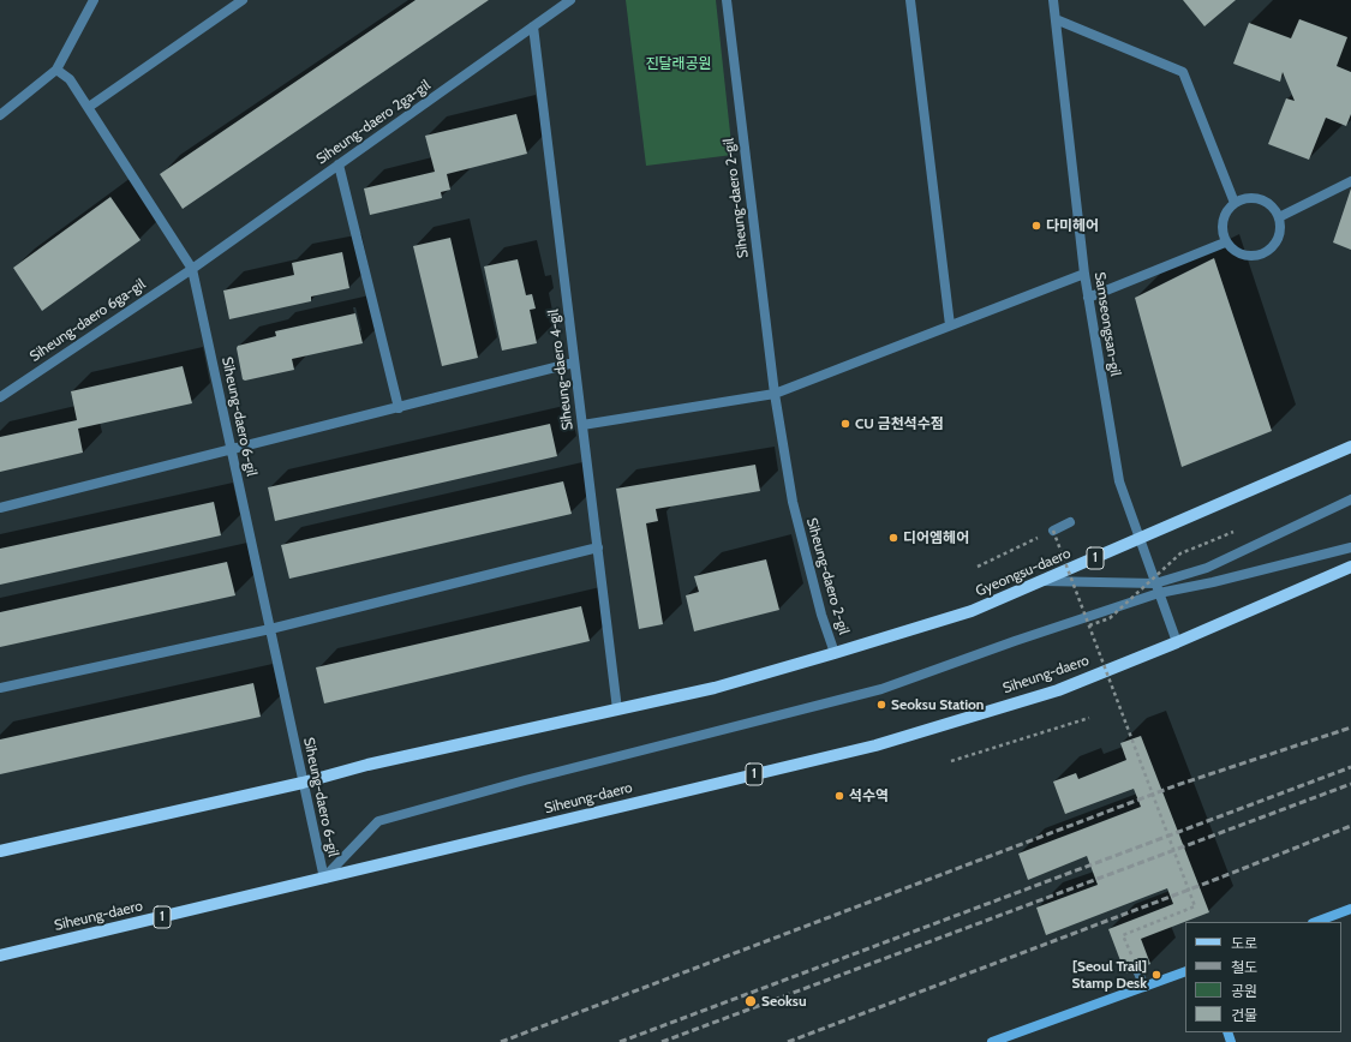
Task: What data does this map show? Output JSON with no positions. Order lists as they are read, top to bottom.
{
  "streets": {
    "main road": ["1", "Gyeongsu-daero", "Siheung-daero"],
    "street": [
      "Siheung-daero 2ga-gil",
      "Siheung-daero 2-gil",
      "Siheung-daero 6ga-gil",
      "Samseongsan-gil",
      "Siheung-daero 4-gil",
      "Siheung-daero 6-gil"
    ]
  },
  "crossings": [
    ["Siheung-daero 2ga-gil", "Siheung-daero 6ga-gil"],
    ["Siheung-daero 2ga-gil", "Siheung-daero 4-gil"],
    ["Siheung-daero 2ga-gil", "Siheung-daero 6-gil"],
    ["Siheung-daero 2-gil", "1"],
    ["Siheung-daero 2-gil", "Gyeongsu-daero"],
    ["Siheung-daero 6ga-gil", "Siheung-daero 6-gil"],
    ["Samseongsan-gil", "1"],
    ["Samseongsan-gil", "Gyeongsu-daero"],
    ["Samseongsan-gil", "Siheung-daero"],
    ["Siheung-daero 4-gil", "1"],
    ["Siheung-daero 6-gil", "1"],
    ["Siheung-daero 6-gil", "Siheung-daero"],
    ["1", "Gyeongsu-daero"],
    ["1", "Siheung-daero"]
  ],
  "parks": ["진달래공원"],
  "places": [
    "다미헤어",
    "CU 금천석수점",
    "디어엠헤어",
    "Seoksu Station",
    "석수역",
    "[Seoul Trail] Stamp Desk",
    "Seoksu"
  ],
  "legend": [
    "도로",
    "철도",
    "공원",
    "건물"
  ]
}
